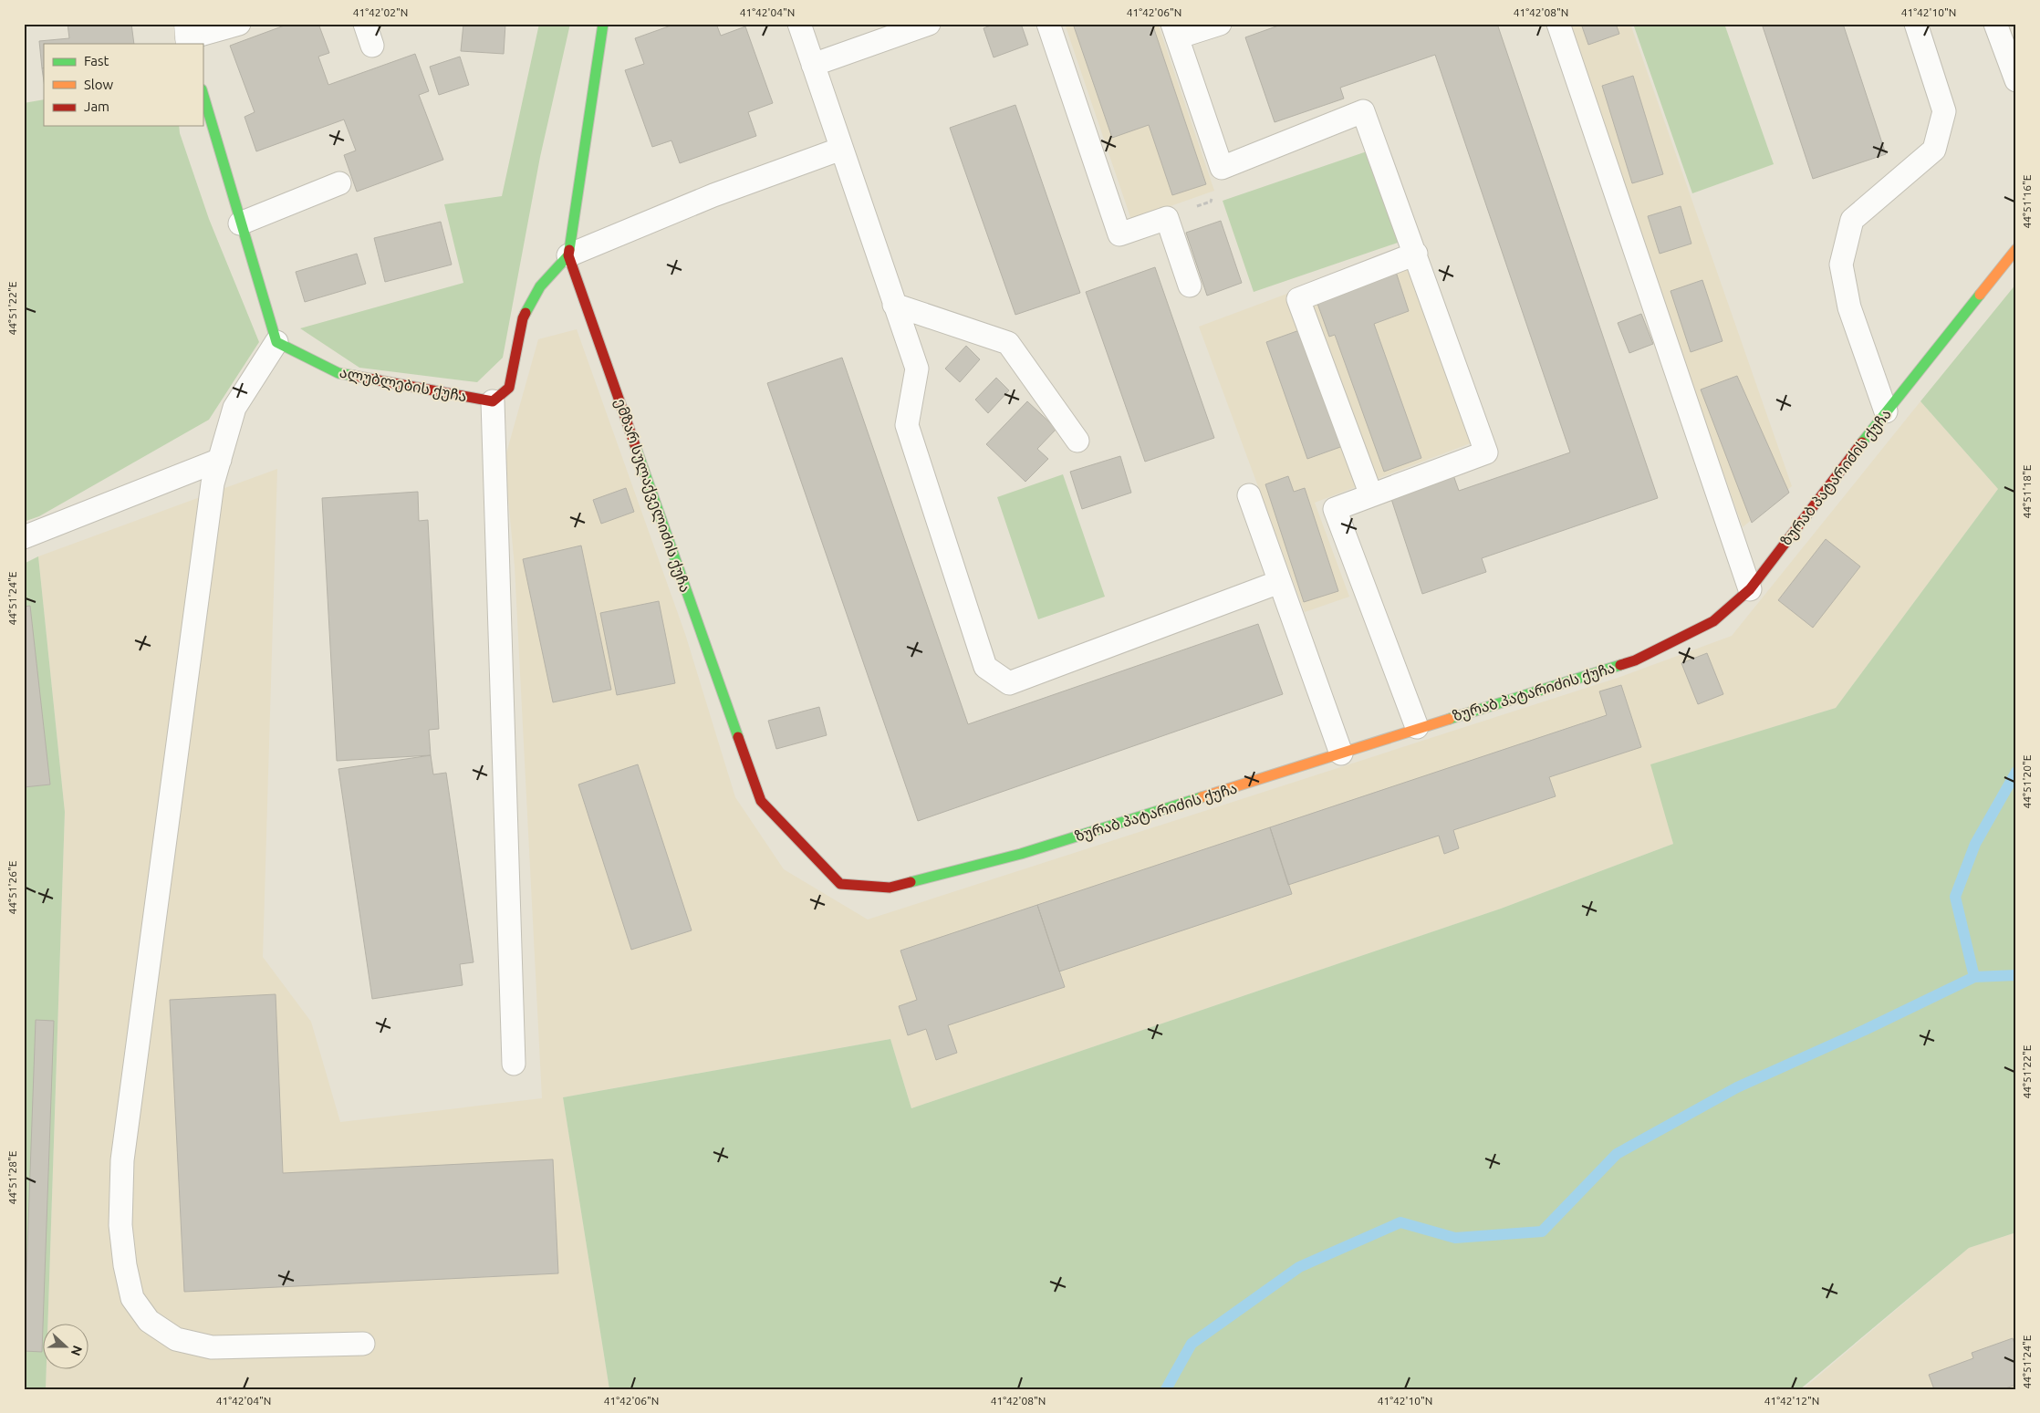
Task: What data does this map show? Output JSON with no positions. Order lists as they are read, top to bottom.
{
  "streets": {
    "street": ["ალუბლების ქუჩა", "ზურაბ პატარიძის ქუჩა", "ემზარ სულაქველიძის ქუჩა"]
  },
  "crossings": [
    ["ზურაბ პატარიძის ქუჩა", "ემზარ სულაქველიძის ქუჩა"]
  ],
  "legend": ["Fast", "Slow", "Jam"],
  "north": "right",
  "coordinates": [
    "41°42'02\"N",
    "41°42'04\"N",
    "41°42'06\"N",
    "41°42'08\"N",
    "41°42'10\"N",
    "44°51'16\"E",
    "44°51'22\"E",
    "44°51'18\"E",
    "44°51'24\"E",
    "44°51'20\"E",
    "44°51'26\"E",
    "44°51'28\"E",
    "41°42'12\"N"
  ]
}
